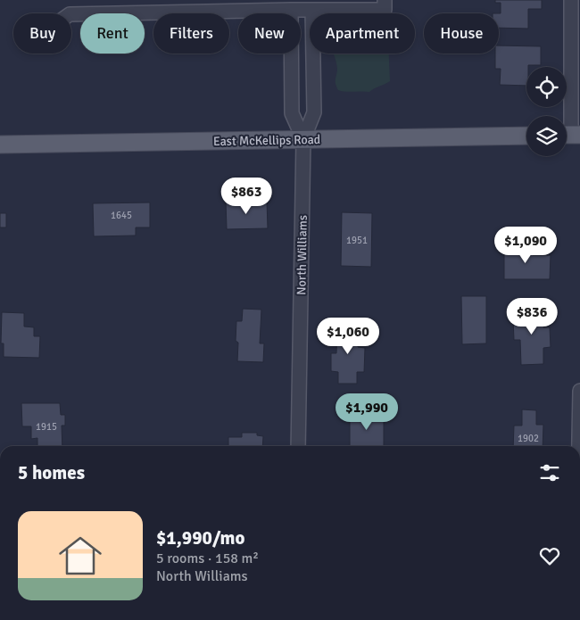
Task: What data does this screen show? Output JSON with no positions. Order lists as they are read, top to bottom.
{
  "streets": {
    "main road": ["East McKellips Road"],
    "street": ["North Williams"]
  },
  "crossings": [
    ["East McKellips Road", "North Williams"]
  ],
  "house_numbers": [
    "1645",
    "1951",
    "1915",
    "1902"
  ],
  "page": {
    "chip": [
      "Buy",
      "Rent",
      "Filters",
      "New",
      "Apartment",
      "House"
    ],
    "price": [
      "$863",
      "$1,090",
      "$836",
      "$1,060",
      "$1,990"
    ],
    "heading": "5 homes",
    "list": [
      {
        "name": "$1,990/mo",
        "note": "5 rooms · 158 m² · North Williams"
      }
    ]
  }
}
